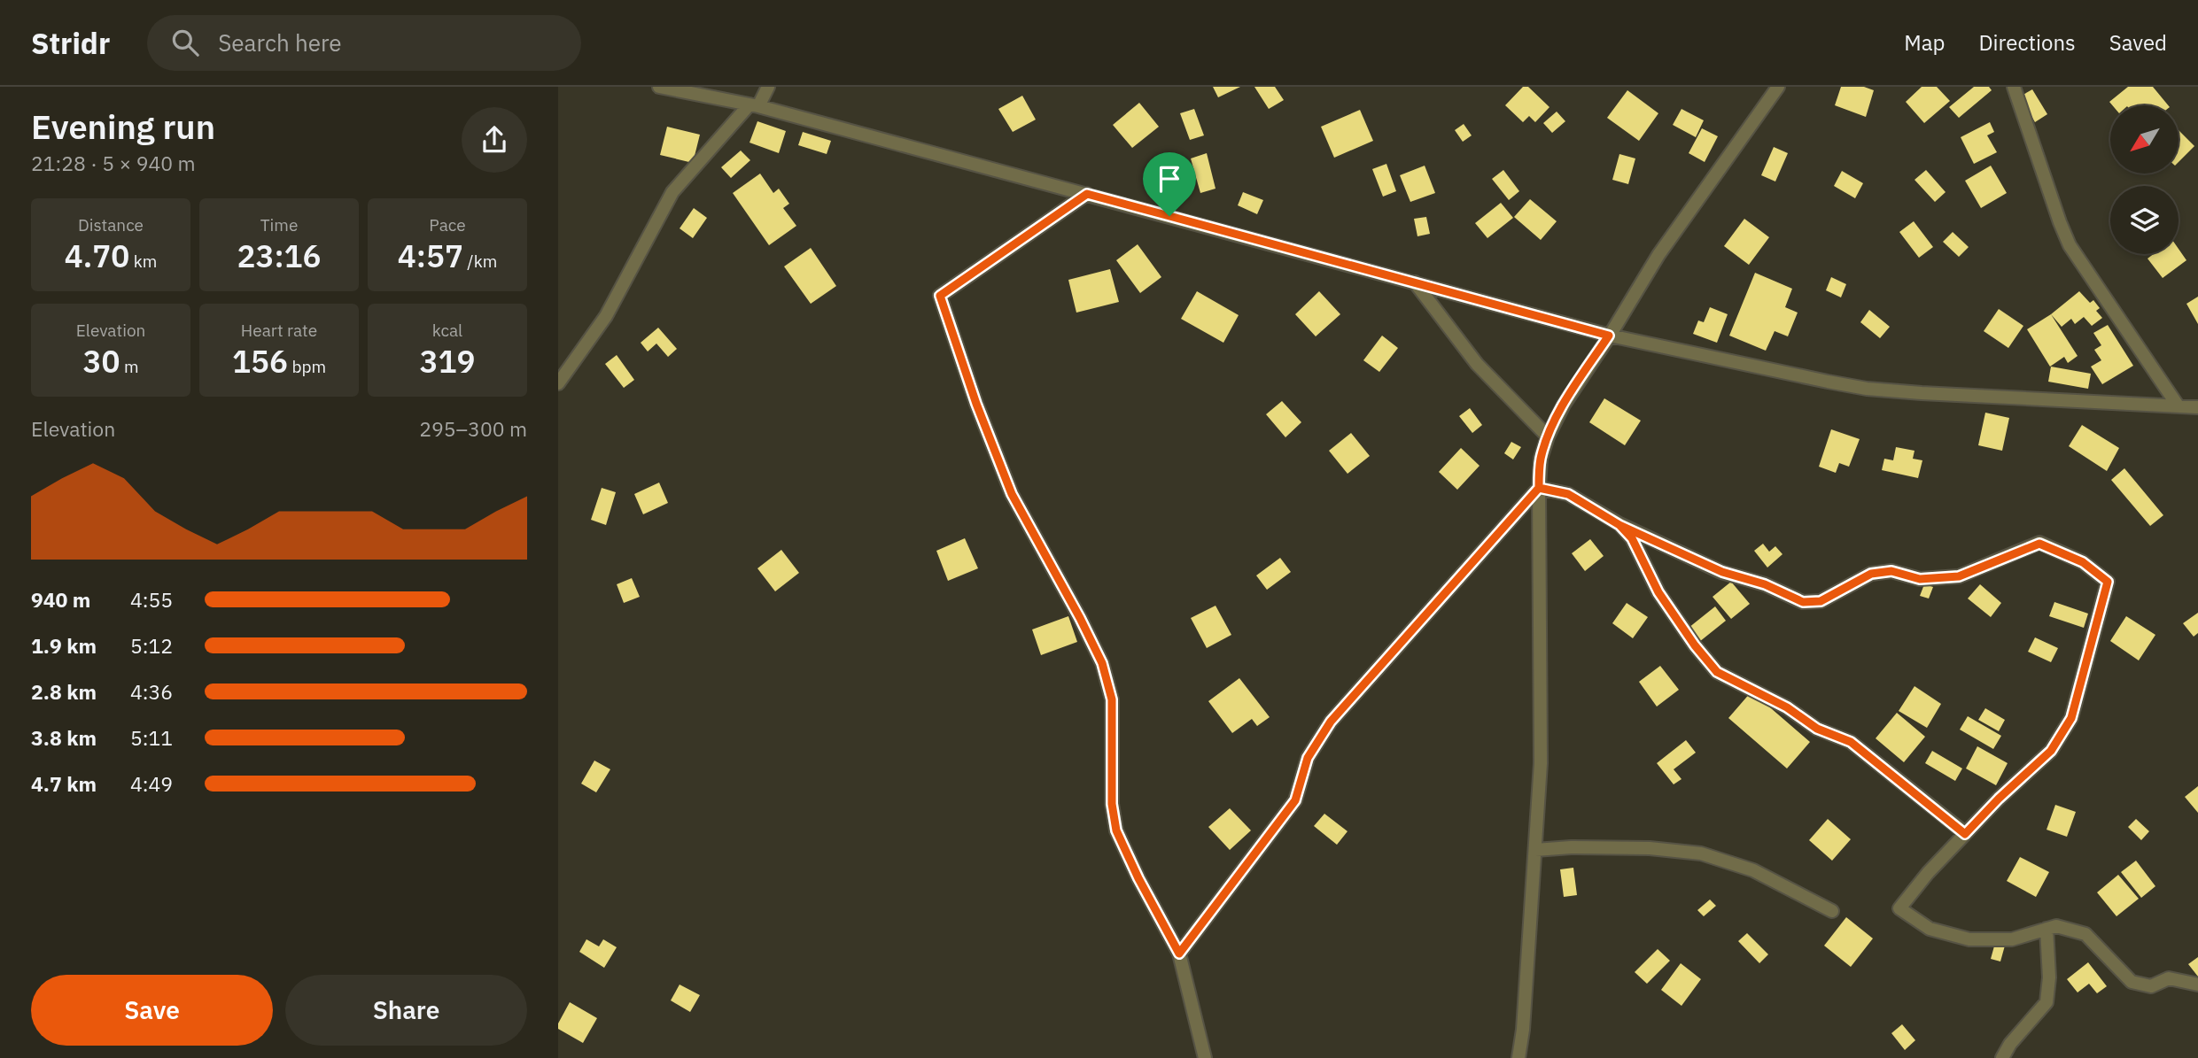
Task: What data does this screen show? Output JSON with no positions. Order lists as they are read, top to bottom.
{
  "north": "bottom left",
  "page": {
    "header": "Stridr",
    "search": "Search here",
    "nav": ["Map", "Directions", "Saved"],
    "heading": ["Evening run", "21:28 · 5 × 940 m"],
    "stats": [
      ["Distance", "4.70 km"],
      ["Time", "23:16"],
      ["Pace", "4:57 /km"],
      ["Elevation", "30 m"],
      ["Heart rate", "156 bpm"],
      ["kcal", "319"]
    ],
    "chart": ["Elevation", "295–300 m"],
    "list": [
      {
        "name": "940 m",
        "note": "4:55"
      },
      {
        "name": "1.9 km",
        "note": "5:12"
      },
      {
        "name": "2.8 km",
        "note": "4:36"
      },
      {
        "name": "3.8 km",
        "note": "5:11"
      },
      {
        "name": "4.7 km",
        "note": "4:49"
      }
    ],
    "buttons": ["Save", "Share"]
  }
}
